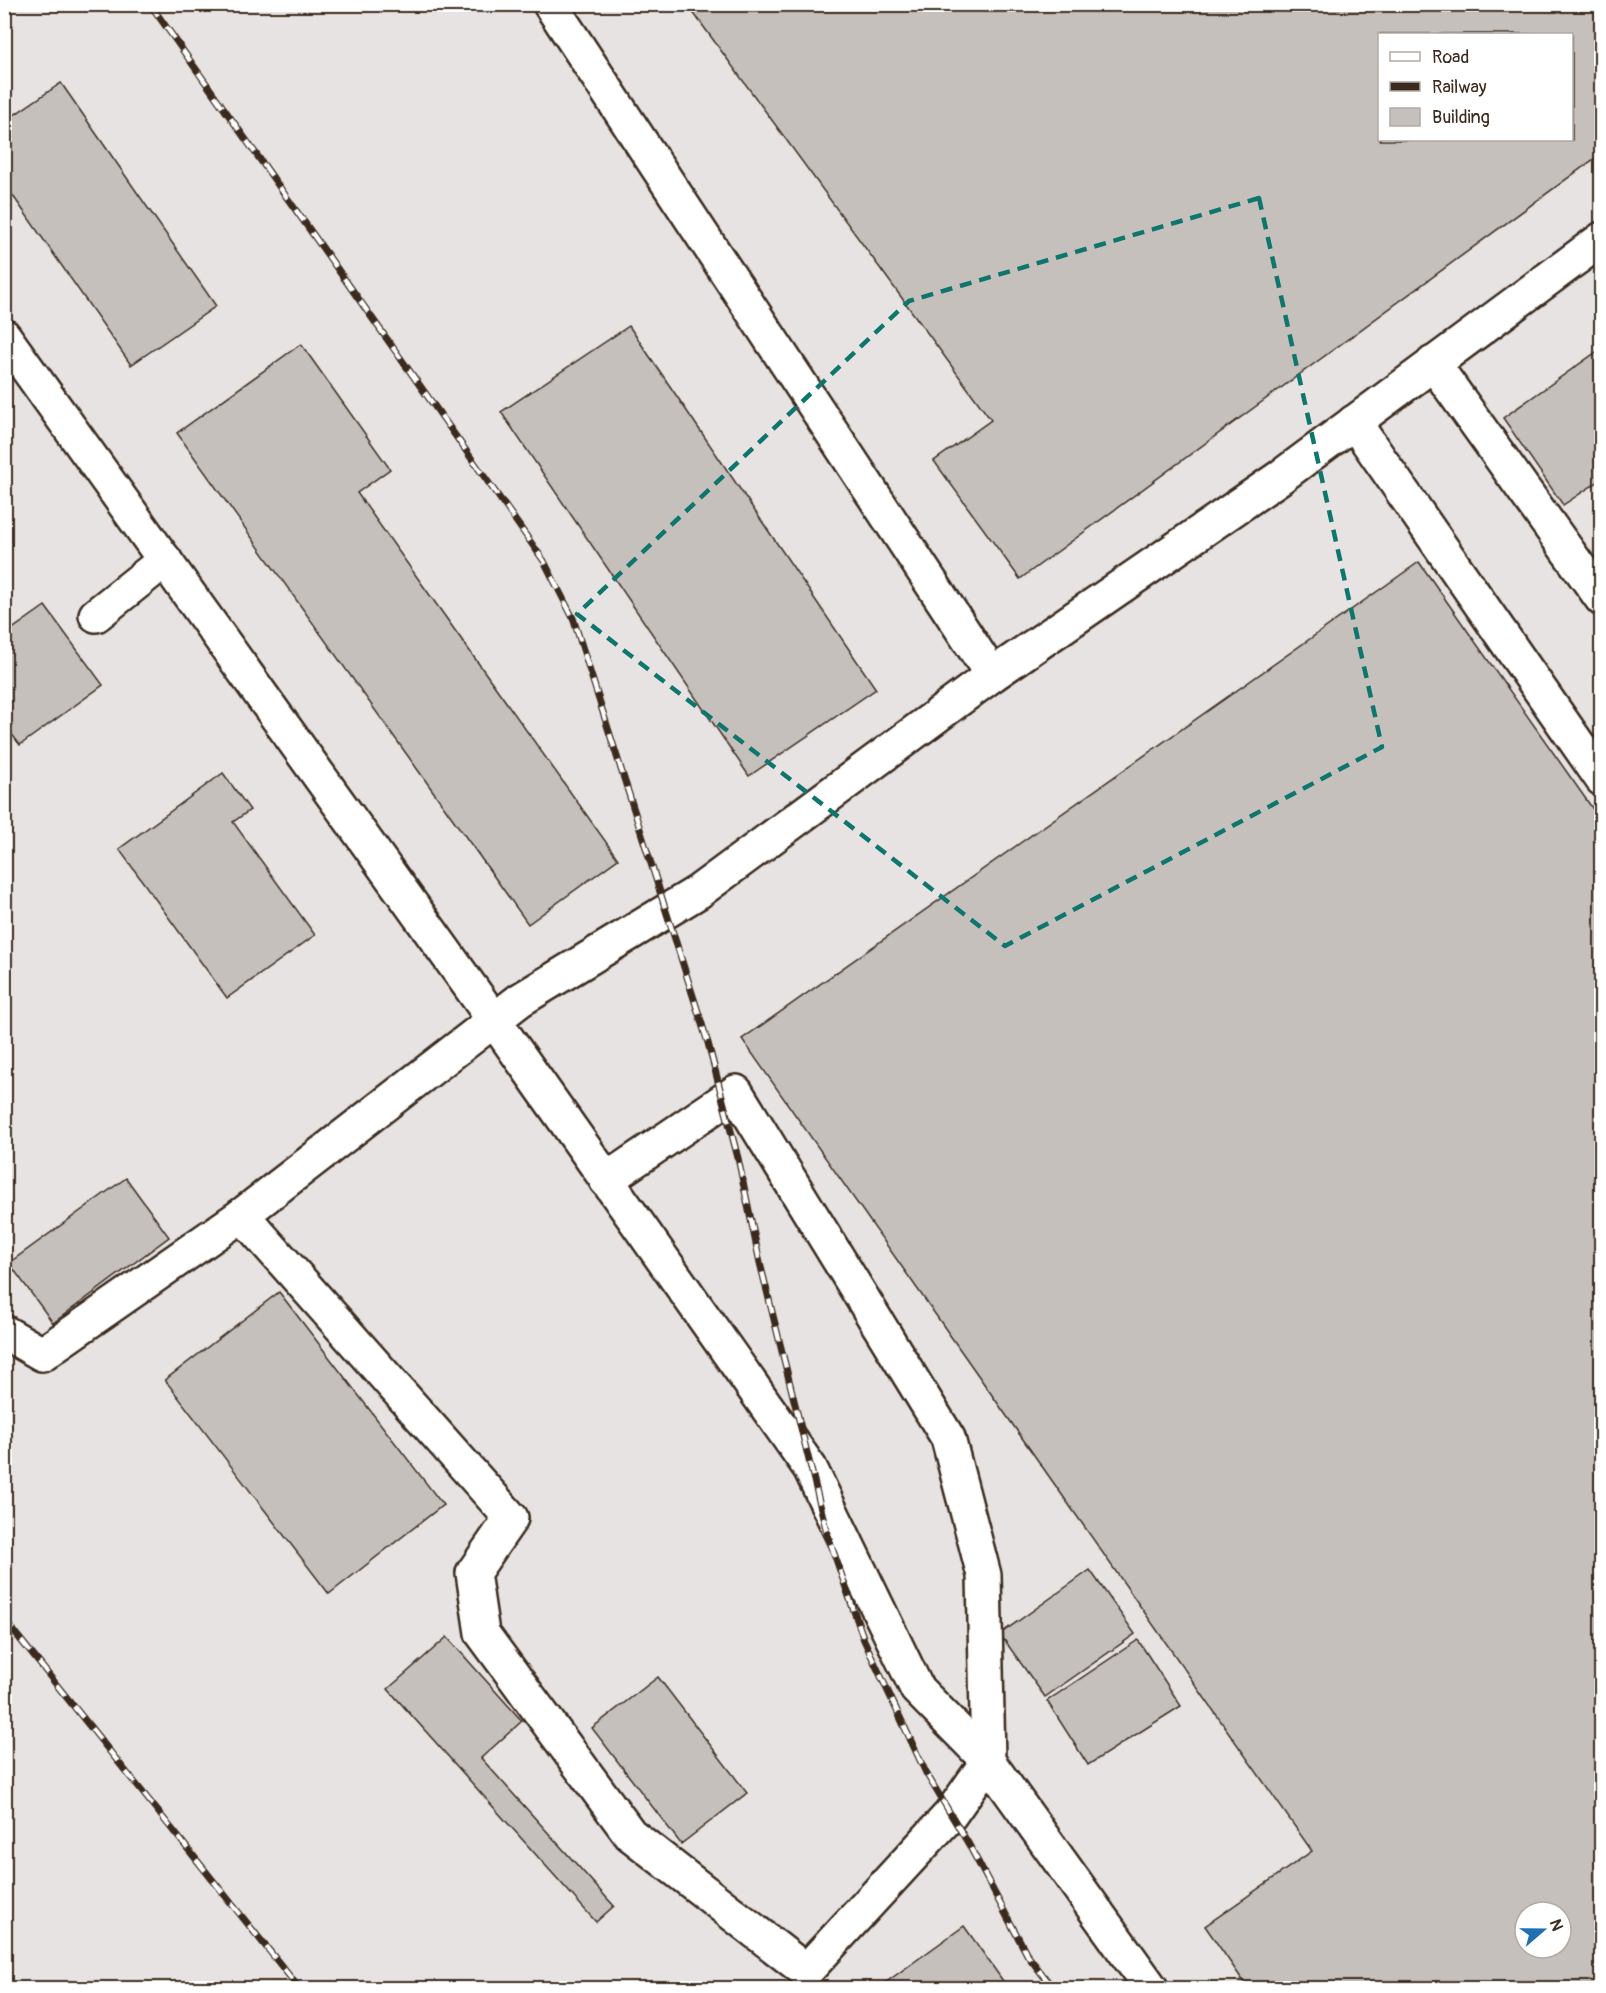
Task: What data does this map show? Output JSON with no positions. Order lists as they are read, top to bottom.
{
  "legend": ["Road", "Railway", "Building"],
  "north": "right"
}
